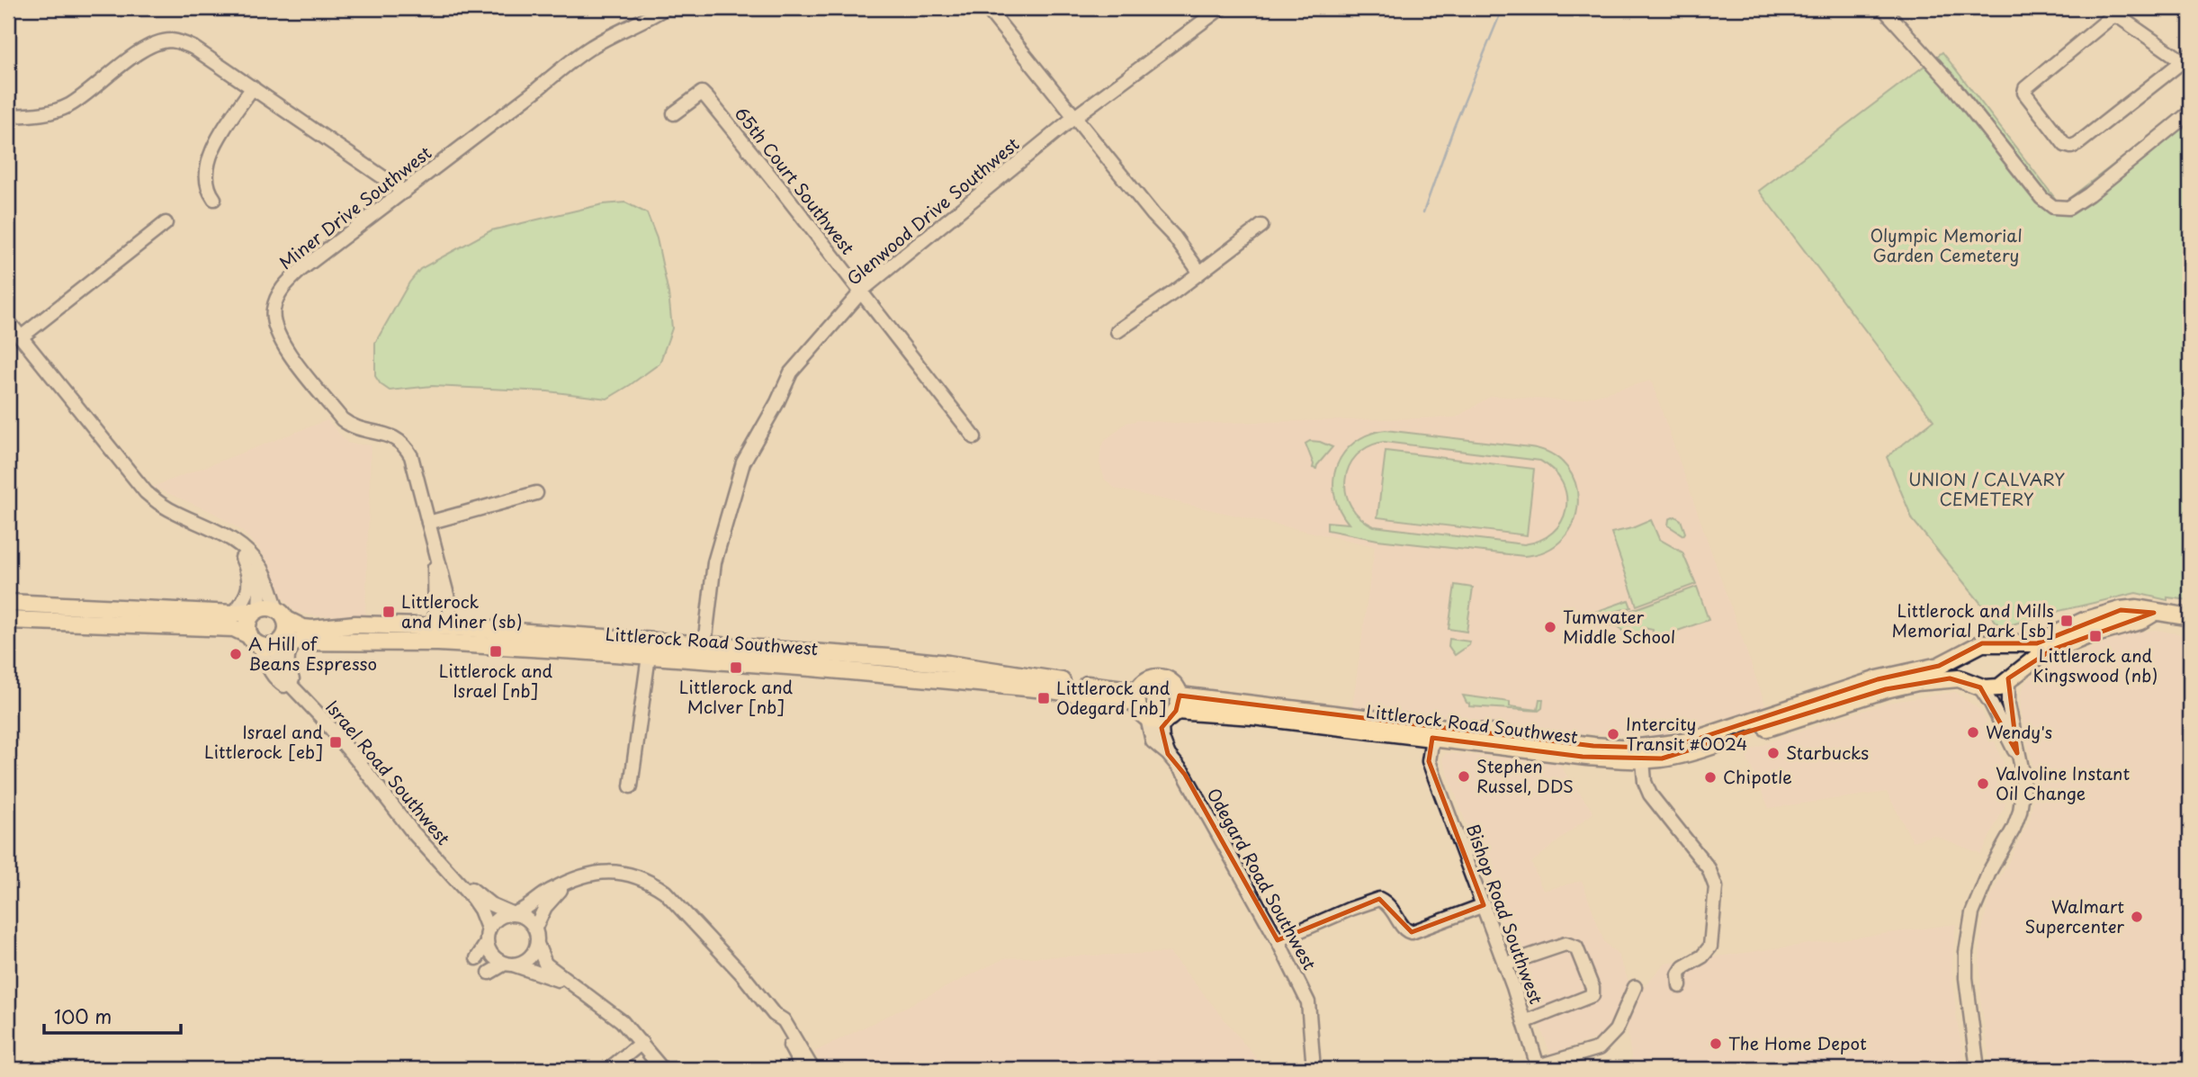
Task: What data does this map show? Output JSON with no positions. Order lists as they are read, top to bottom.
{
  "streets": {
    "main road": ["Littlerock Road Southwest"],
    "street": [
      "65th Court Southwest",
      "Miner Drive Southwest",
      "Glenwood Drive Southwest",
      "Israel Road Southwest",
      "Odegard Road Southwest",
      "Bishop Road Southwest"
    ]
  },
  "crossings": [
    ["65th Court Southwest", "Glenwood Drive Southwest"],
    ["Miner Drive Southwest", "Littlerock Road Southwest"],
    ["Glenwood Drive Southwest", "Littlerock Road Southwest"],
    ["Littlerock Road Southwest", "Israel Road Southwest"],
    ["Littlerock Road Southwest", "Odegard Road Southwest"],
    ["Littlerock Road Southwest", "Bishop Road Southwest"]
  ],
  "parks": ["Olympic Memorial Garden Cemetery", "UNION / CALVARY CEMETERY"],
  "places": {
    "transit": [
      "Littlerock and Miner (sb)",
      "Littlerock and Mills Memorial Park [sb]",
      "Littlerock and Kingswood (nb)",
      "Littlerock and Israel [nb]",
      "Littlerock and McIver [nb]",
      "Littlerock and Odegard [nb]",
      "Israel and Littlerock [eb]"
    ],
    "other": [
      "Tumwater Middle School",
      "A Hill of Beans Espresso",
      "Wendy's",
      "Intercity Transit #0024",
      "Starbucks",
      "Stephen Russel, DDS",
      "Chipotle",
      "Valvoline Instant Oil Change",
      "Walmart Supercenter",
      "The Home Depot"
    ]
  },
  "scale_bar": "100 m"
}
